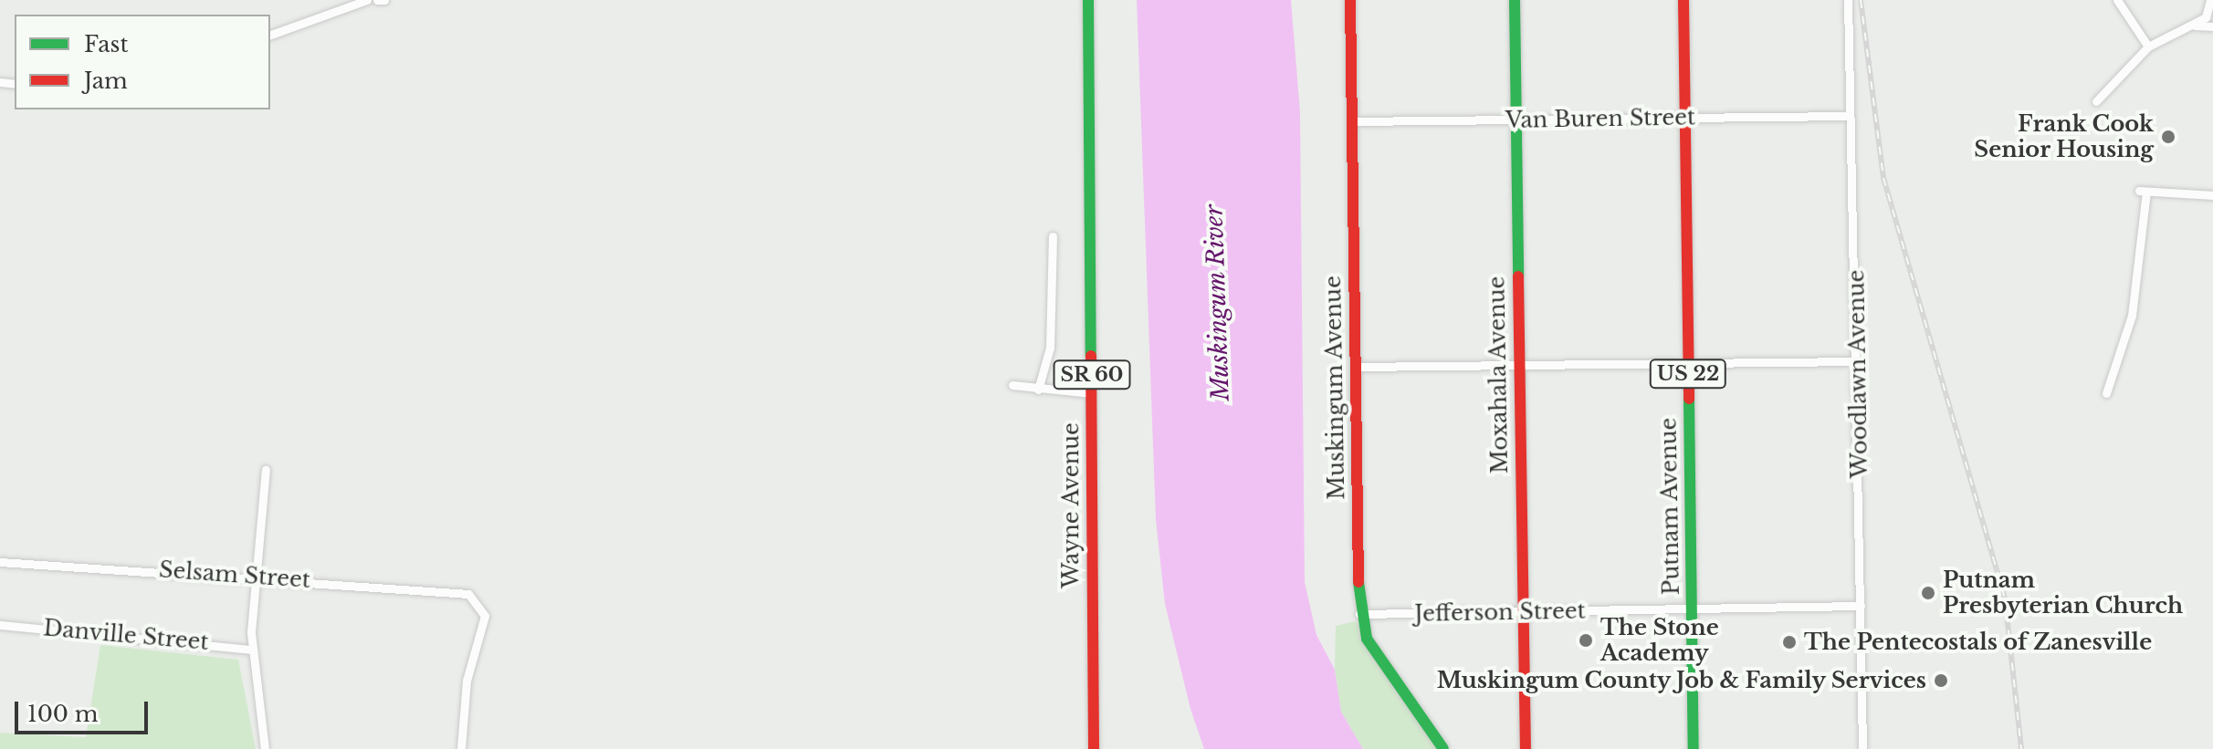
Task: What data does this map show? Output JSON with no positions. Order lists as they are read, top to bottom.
{
  "streets": {
    "street": [
      "Van Buren Street",
      "US 22",
      "Woodlawn Avenue",
      "SR 60",
      "Moxahala Avenue",
      "Muskingum Avenue",
      "Wayne Avenue",
      "Putnam Avenue",
      "Selsam Street",
      "Jefferson Street",
      "Danville Street"
    ]
  },
  "crossings": [
    ["Van Buren Street", "Woodlawn Avenue"],
    ["Van Buren Street", "Moxahala Avenue"],
    ["Van Buren Street", "Muskingum Avenue"],
    ["Van Buren Street", "Putnam Avenue"],
    ["Woodlawn Avenue", "Jefferson Street"],
    ["Moxahala Avenue", "Jefferson Street"],
    ["Muskingum Avenue", "Jefferson Street"],
    ["Putnam Avenue", "Jefferson Street"]
  ],
  "water": ["Muskingum River"],
  "places": [
    "Frank Cook Senior Housing",
    "Putnam Presbyterian Church",
    "The Stone Academy",
    "The Pentecostals of Zanesville",
    "Muskingum County Job & Family Services"
  ],
  "legend": ["Fast", "Jam"],
  "scale_bar": "100 m"
}
